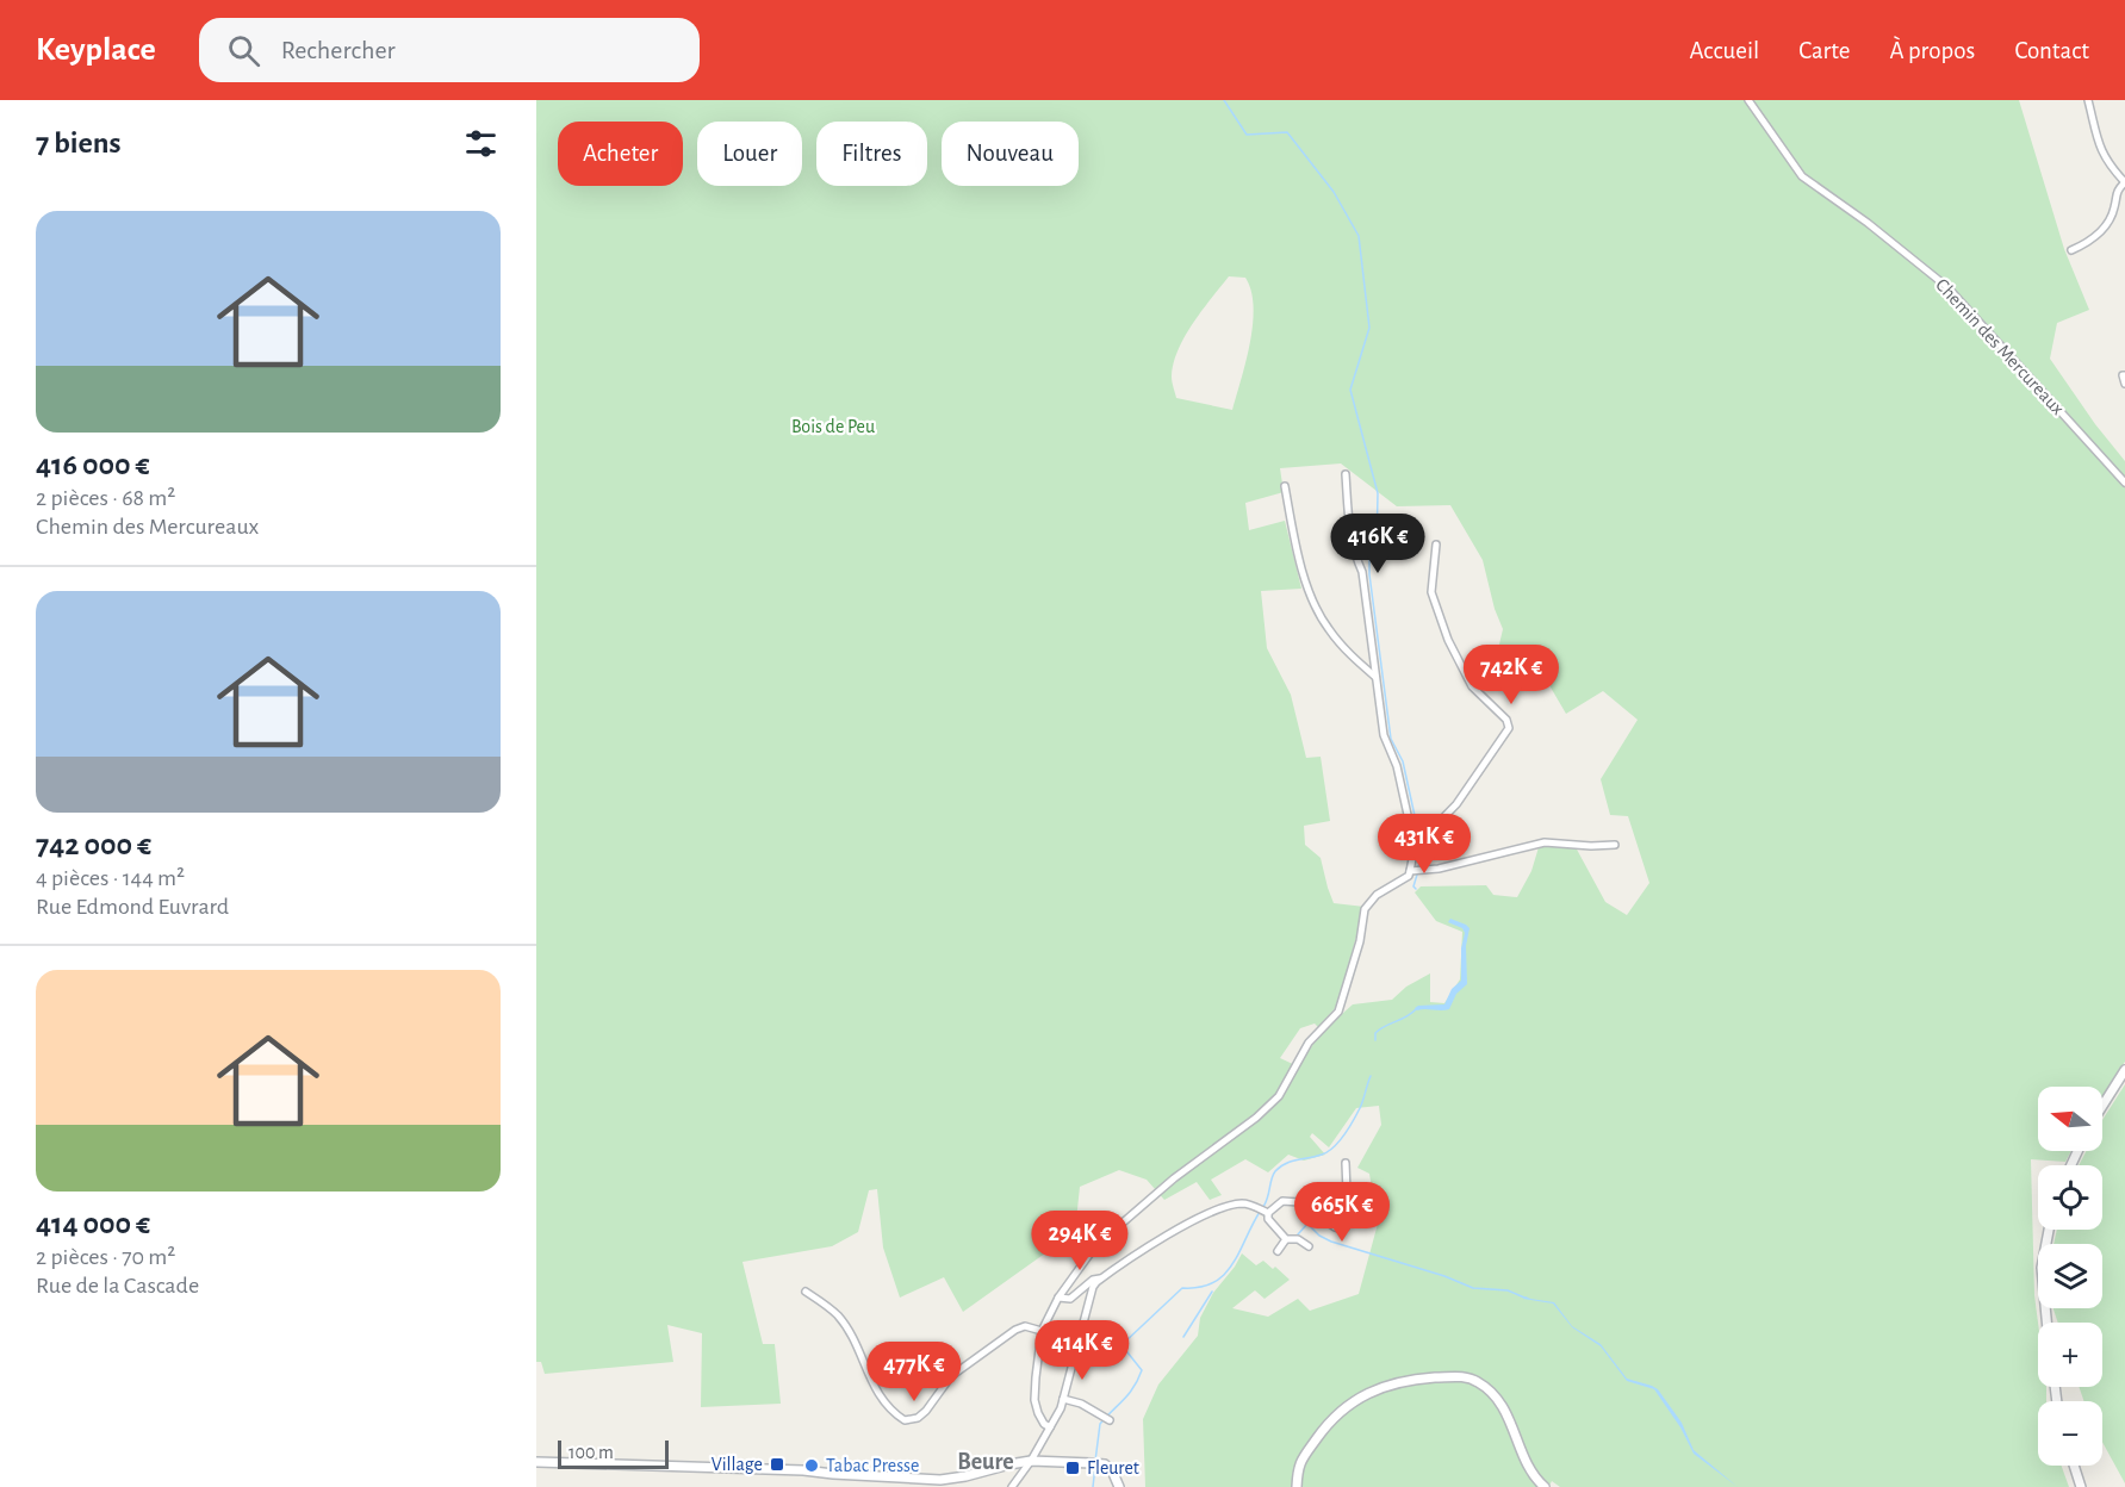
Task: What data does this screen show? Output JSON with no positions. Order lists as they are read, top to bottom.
{
  "streets": {
    "street": ["Chemin des Mercureaux"]
  },
  "districts": ["Beure"],
  "parks": ["Bois de Peu"],
  "places": {
    "transit": ["Village", "Fleuret"],
    "other": ["Tabac Presse"]
  },
  "scale_bar": "100 m",
  "north": "left",
  "page": {
    "header": "Keyplace",
    "search": "Rechercher",
    "nav": [
      "Accueil",
      "Carte",
      "À propos",
      "Contact"
    ],
    "heading": "7 biens",
    "chip": [
      "Acheter",
      "Louer",
      "Filtres",
      "Nouveau"
    ],
    "list": [
      {
        "name": "416 000 €",
        "note": "2 pièces · 68 m² · Chemin des Mercureaux"
      },
      {
        "name": "742 000 €",
        "note": "4 pièces · 144 m² · Rue Edmond Euvrard"
      },
      {
        "name": "414 000 €",
        "note": "2 pièces · 70 m² · Rue de la Cascade"
      }
    ],
    "price": [
      "416K €",
      "742K €",
      "431K €",
      "665K €",
      "294K €",
      "414K €",
      "477K €"
    ],
    "map_buttons": ["+", "−"],
    "scale": "100 m"
  }
}
